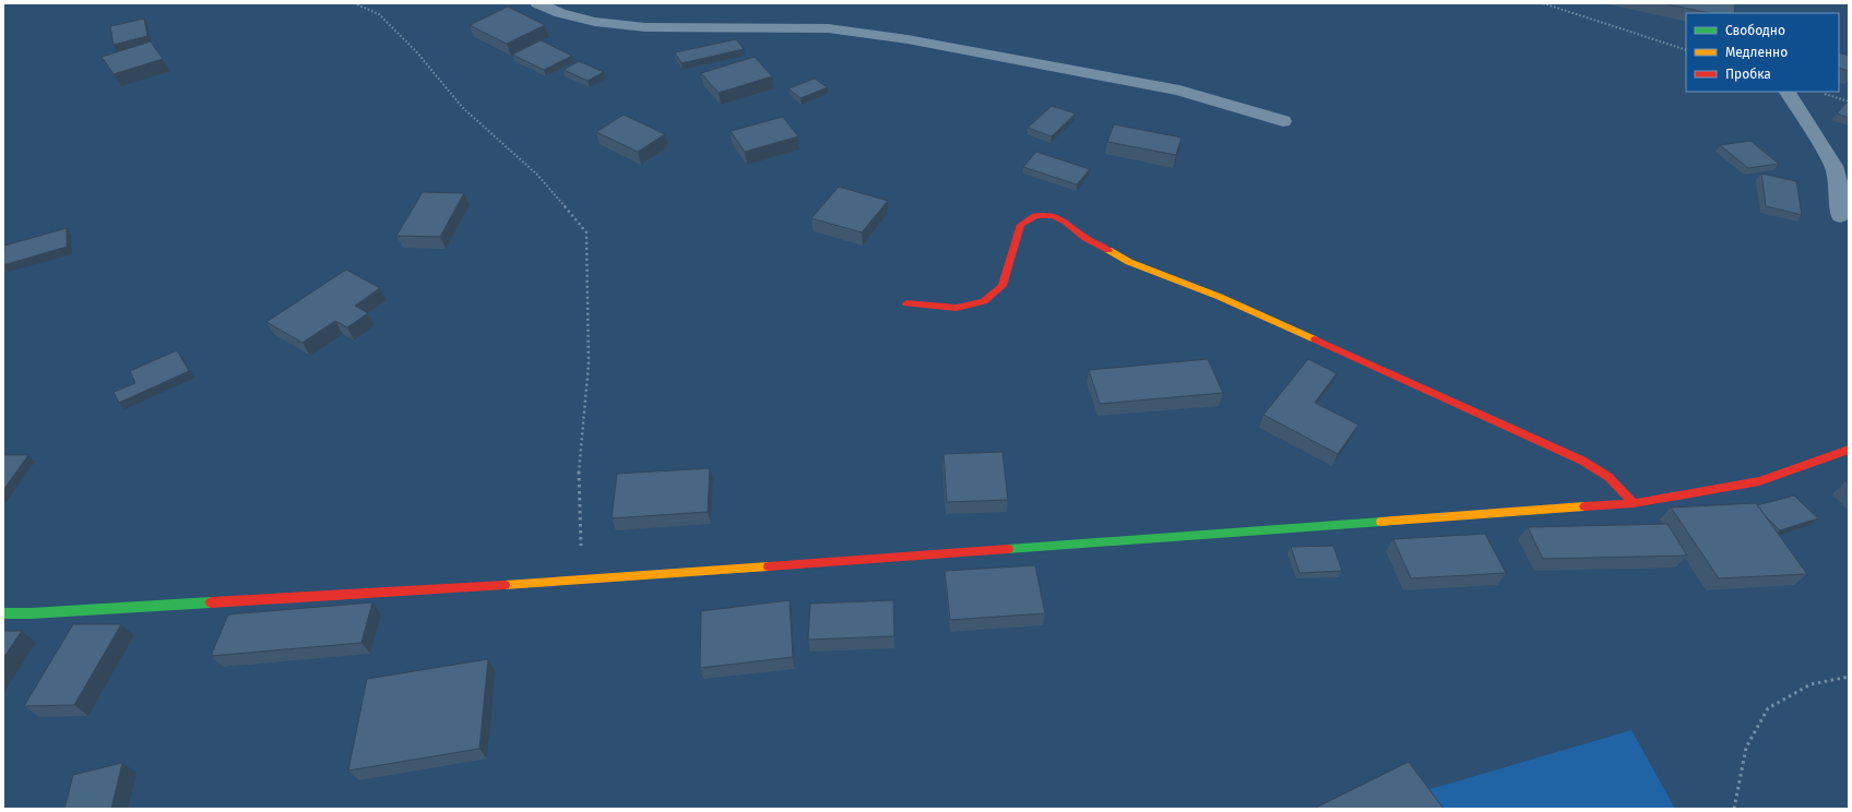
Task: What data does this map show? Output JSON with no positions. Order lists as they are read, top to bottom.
{
  "legend": ["Свободно", "Медленно", "Пробка"]
}
